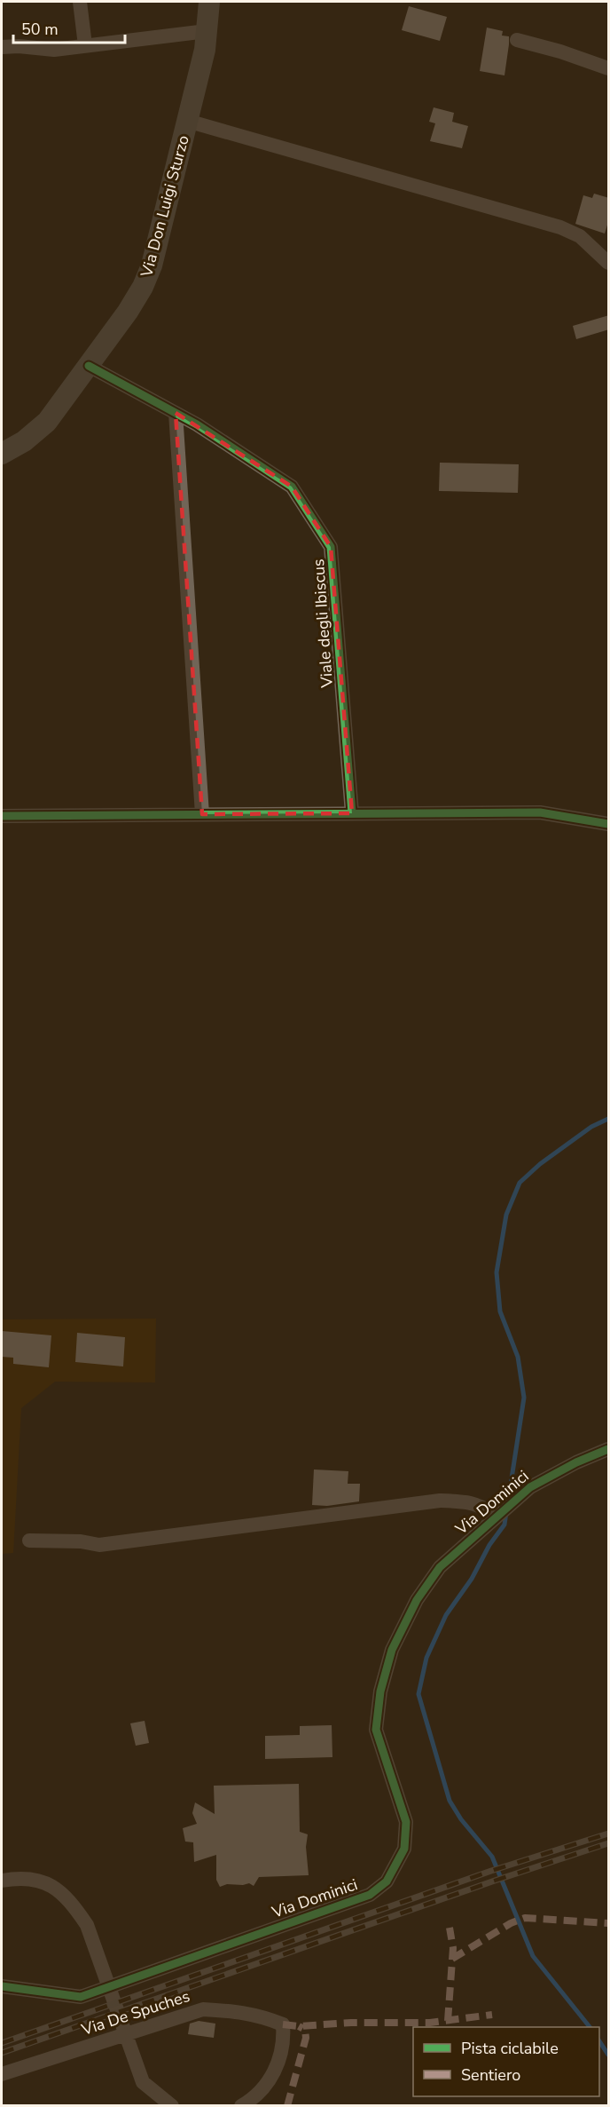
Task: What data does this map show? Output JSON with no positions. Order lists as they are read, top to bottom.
{
  "streets": {
    "street": [
      "Via Don Luigi Sturzo",
      "Viale degli Ibiscus",
      "Via Dominici",
      "Via De Spuches"
    ]
  },
  "crossings": [
    ["Via Don Luigi Sturzo", "Viale degli Ibiscus"]
  ],
  "legend": ["Pista ciclabile", "Sentiero"],
  "scale_bar": "50 m"
}
